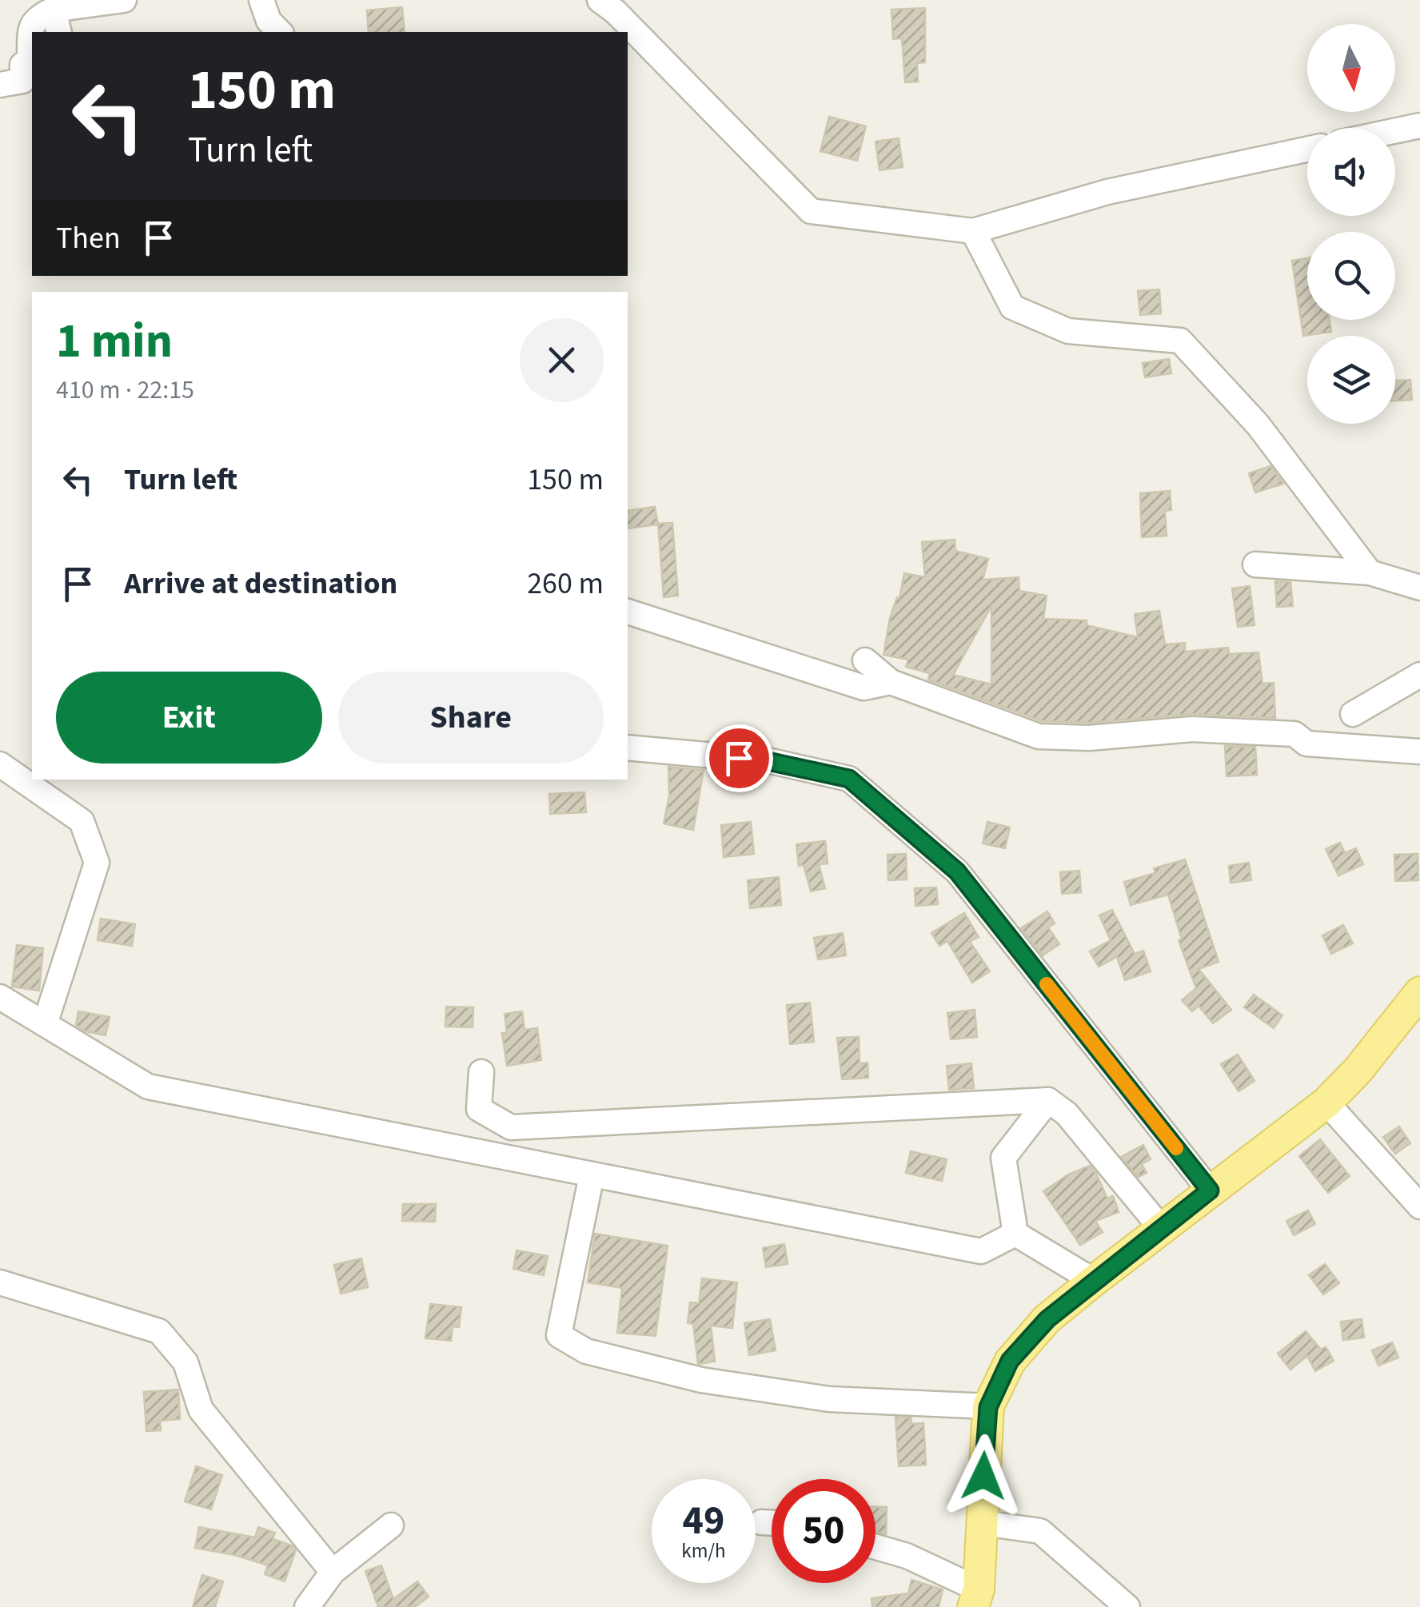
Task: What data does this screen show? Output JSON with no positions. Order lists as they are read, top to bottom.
{
  "north": "bottom",
  "page": {
    "turn": ["150 m", "Turn left"],
    "then": "Then",
    "heading": ["1 min", "410 m · 22:15"],
    "list": [
      {
        "name": "Turn left",
        "value": "150 m"
      },
      {
        "name": "Arrive at destination",
        "value": "260 m"
      }
    ],
    "buttons": ["Exit", "Share"],
    "speed": "49 km/h",
    "limit": "50"
  }
}
